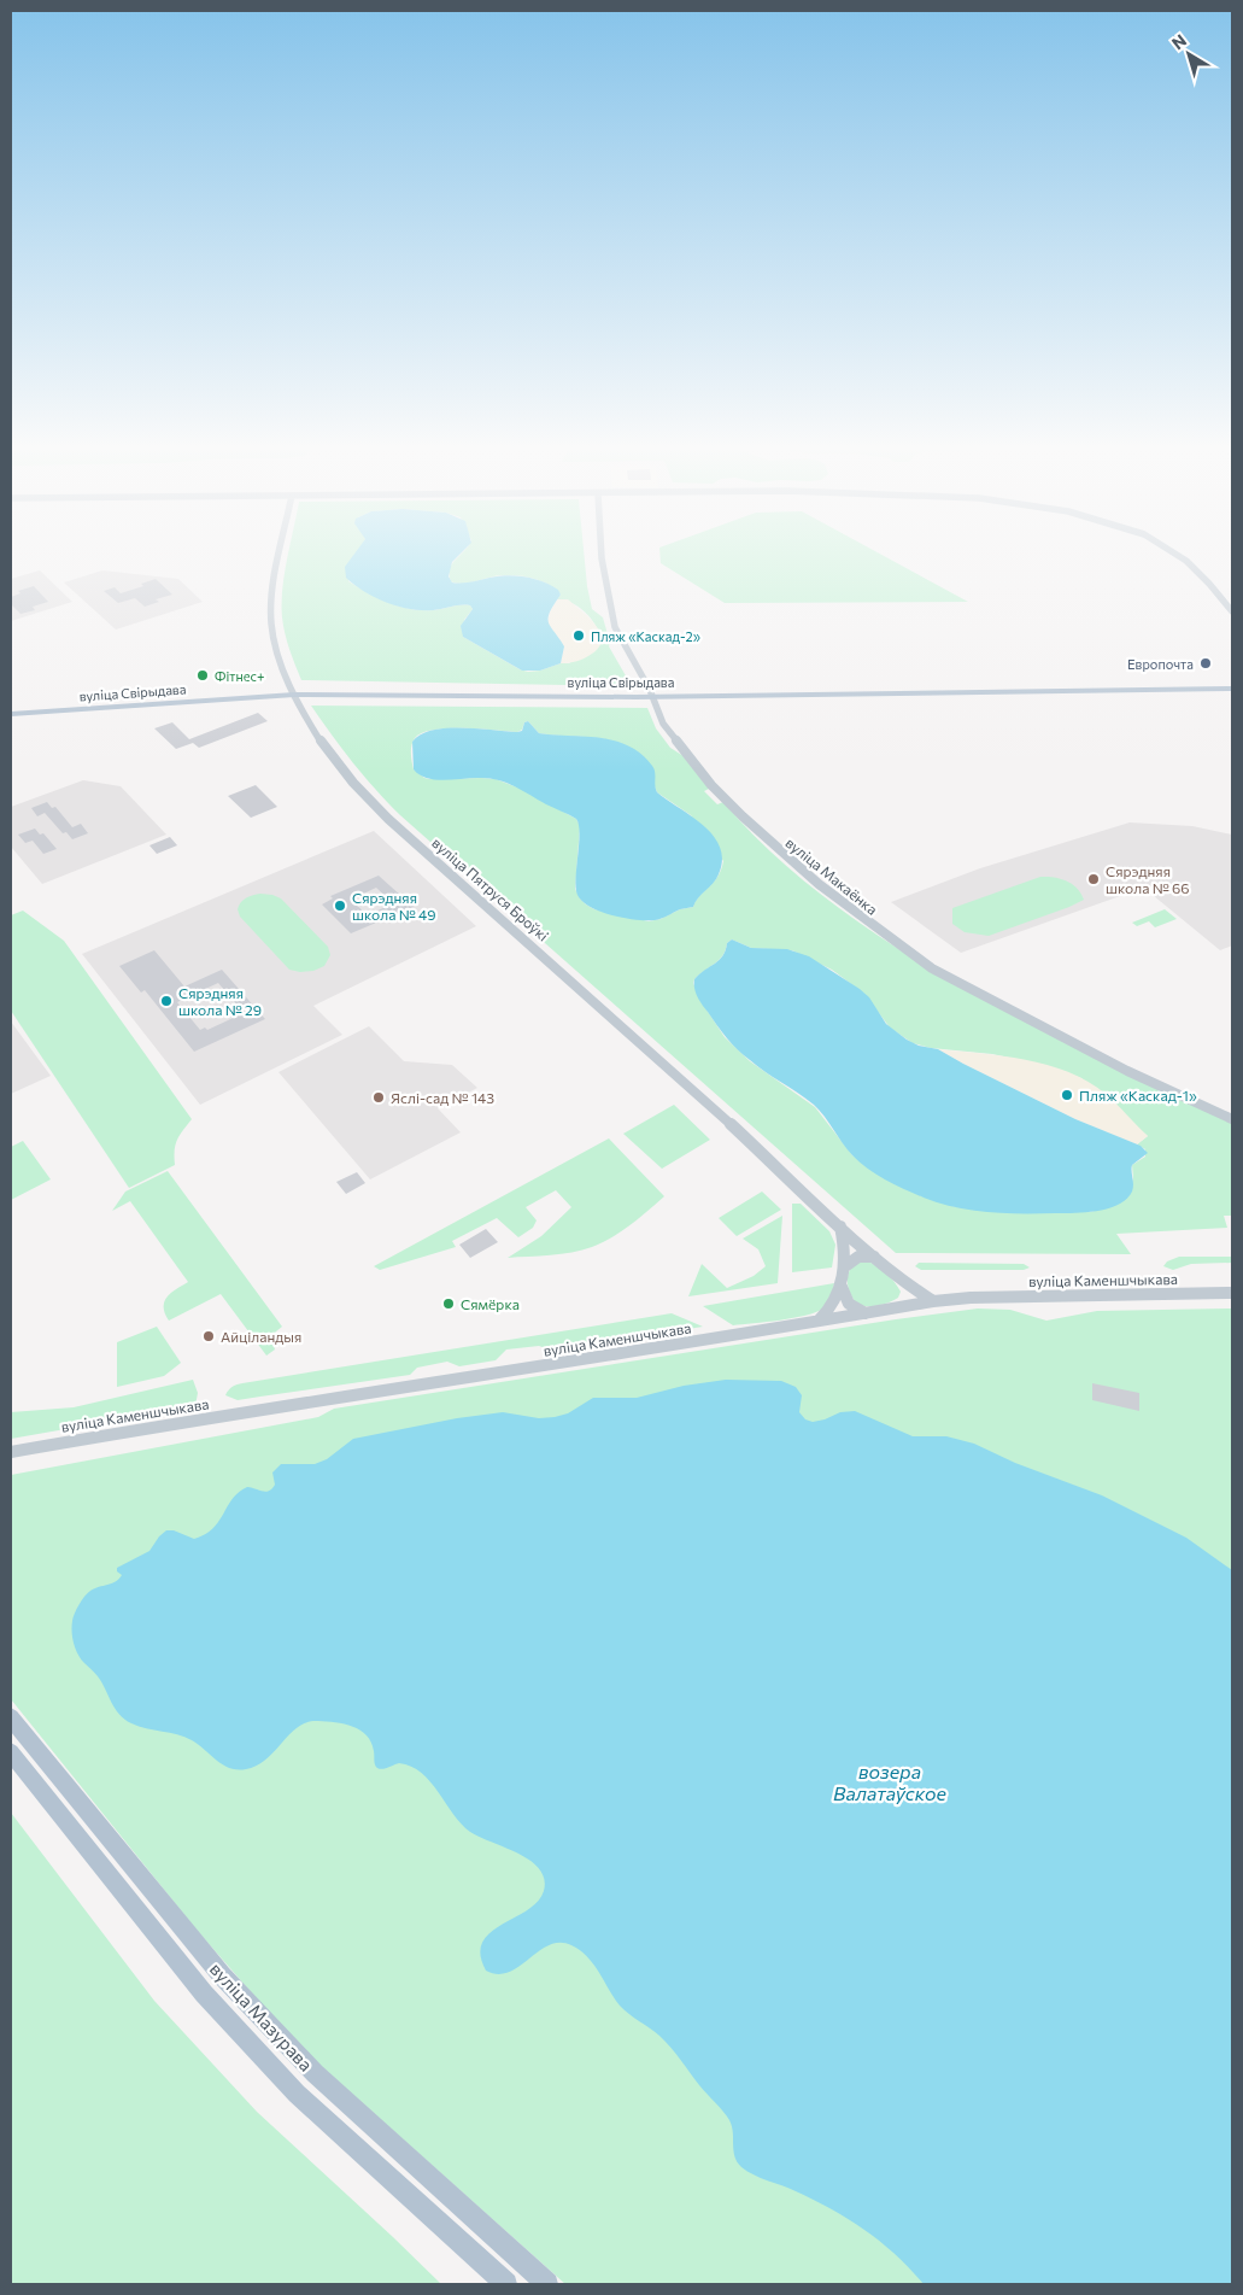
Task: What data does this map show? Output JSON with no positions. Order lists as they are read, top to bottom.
{
  "streets": {
    "main road": ["вуліца Свірыдава", "вуліца Мазурава"],
    "street": ["вуліца Макаёнка", "вуліца Пятруся Броўкі", "вуліца Каменшчыкава"]
  },
  "crossings": [
    ["вуліца Свірыдава", "вуліца Макаёнка"],
    ["вуліца Свірыдава", "вуліца Пятруся Броўкі"],
    ["вуліца Пятруся Броўкі", "вуліца Каменшчыкава"]
  ],
  "water": ["возера Валатаўское"],
  "places": [
    "Пляж «Каскад-2»",
    "Европочта",
    "Фітнес+",
    "Сярэдняя школа № 66",
    "Сярэдняя школа № 49",
    "Сярэдняя школа № 29",
    "Пляж «Каскад-1»",
    "Яслі-сад № 143",
    "Сямёрка",
    "Айціландыя"
  ],
  "north": "top left"
}
